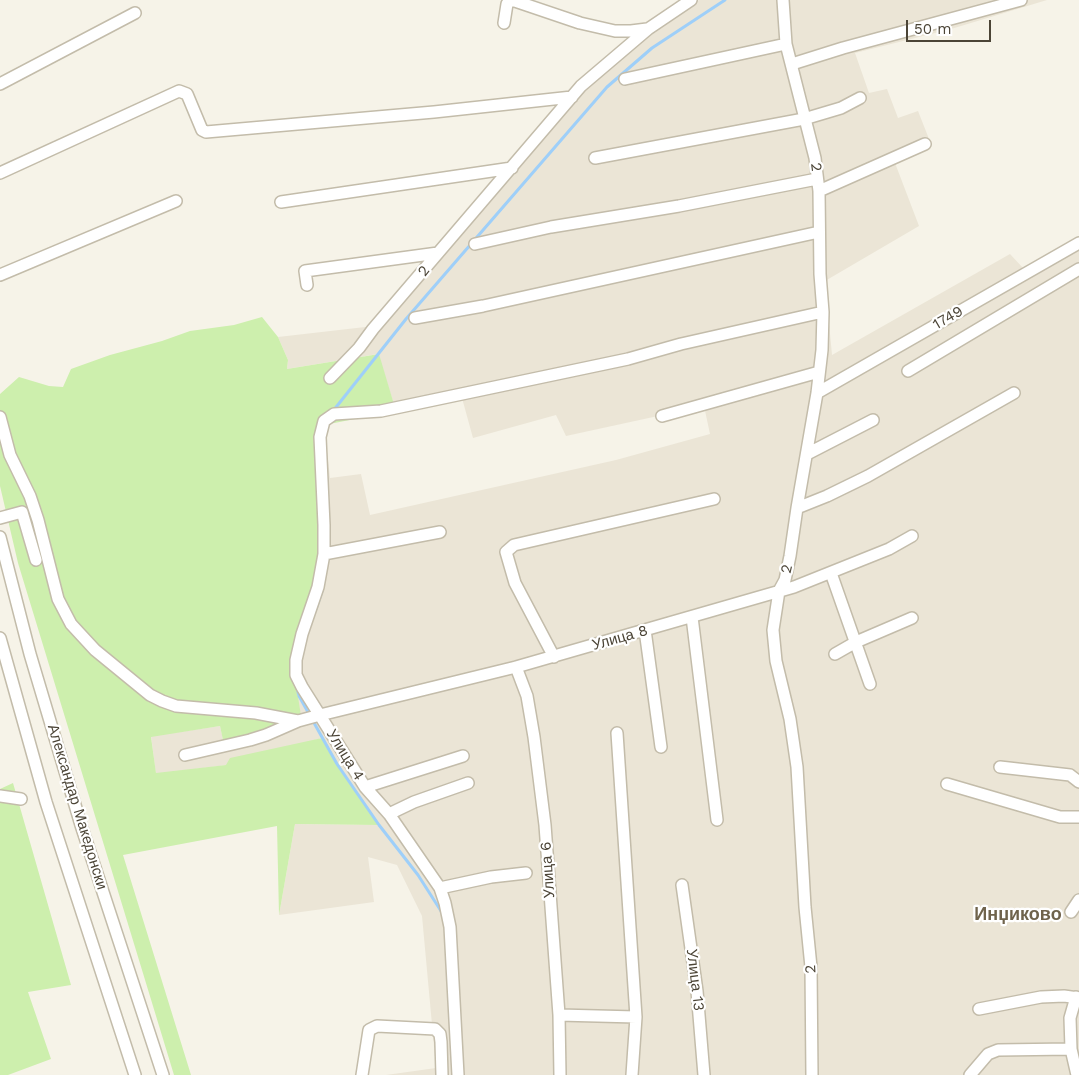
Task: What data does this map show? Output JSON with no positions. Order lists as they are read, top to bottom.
{
  "streets": {
    "street": [
      "2",
      "1749",
      "Улица 8",
      "Улица 4",
      "Александар Македонски",
      "Улица 6",
      "Улица 13"
    ]
  },
  "crossings": [
    ["2", "1749"],
    ["2", "Улица 8"],
    ["2", "Улица 4"],
    ["Улица 8", "Улица 4"],
    ["Улица 8", "Улица 6"]
  ],
  "districts": ["Инџиково"],
  "scale_bar": "50 m"
}
